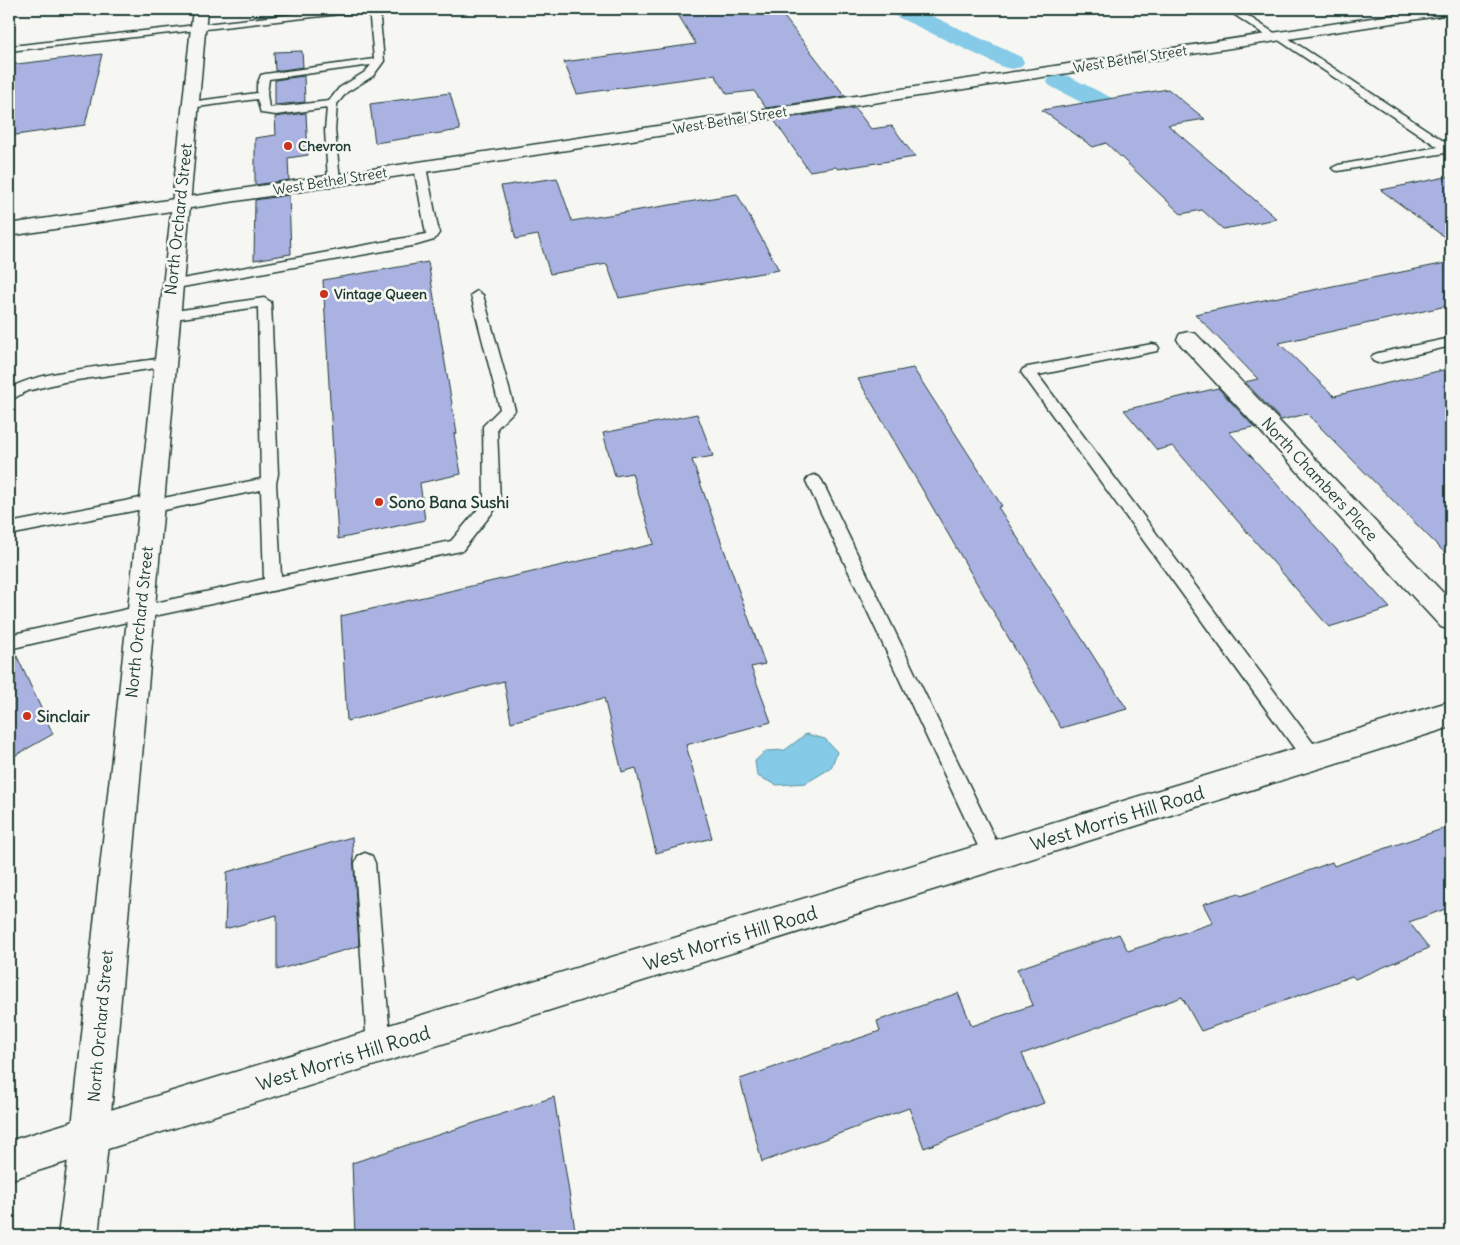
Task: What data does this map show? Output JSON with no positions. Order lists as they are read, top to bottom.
{
  "streets": {
    "street": [
      "West Bethel Street",
      "North Orchard Street",
      "North Chambers Place",
      "West Morris Hill Road"
    ]
  },
  "crossings": [
    ["West Bethel Street", "North Orchard Street"],
    ["North Orchard Street", "West Morris Hill Road"]
  ],
  "places": [
    "Chevron",
    "Vintage Queen",
    "Sono Bana Sushi",
    "Sinclair"
  ]
}
